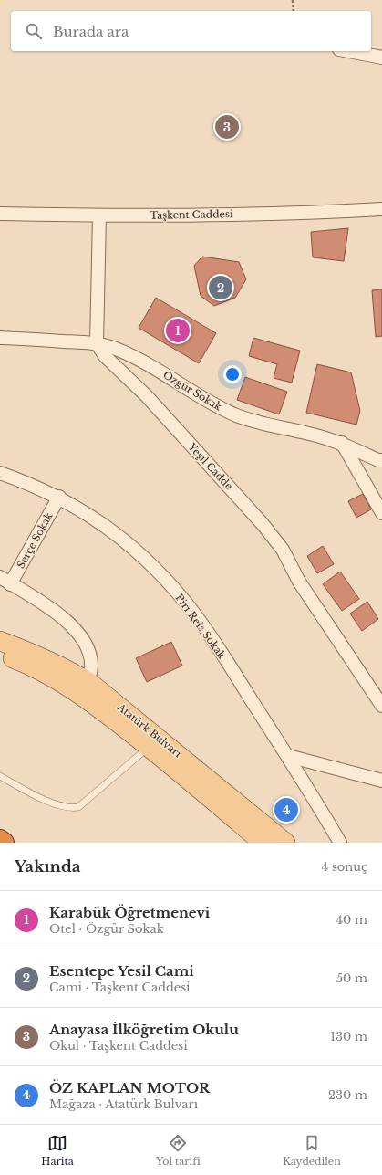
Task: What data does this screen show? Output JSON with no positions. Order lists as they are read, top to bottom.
{
  "streets": {
    "main road": ["Atatürk Bulvarı"],
    "street": [
      "Taşkent Caddesi",
      "Özgür Sokak",
      "Yeşil Cadde",
      "Serçe Sokak",
      "Piri Reis Sokak"
    ]
  },
  "crossings": [
    ["Özgür Sokak", "Yeşil Cadde"],
    ["Serçe Sokak", "Piri Reis Sokak"]
  ],
  "page": {
    "search": "Burada ara",
    "pins": [
      "3",
      "2",
      "1",
      "4"
    ],
    "heading": ["Yakında", "4 sonuç"],
    "list": [
      {
        "mark": "1",
        "name": "Karabük Öğretmenevi",
        "note": "Otel · Özgür Sokak",
        "value": "40 m"
      },
      {
        "mark": "2",
        "name": "Esentepe Yesil Cami",
        "note": "Cami · Taşkent Caddesi",
        "value": "50 m"
      },
      {
        "mark": "3",
        "name": "Anayasa İlköğretim Okulu",
        "note": "Okul · Taşkent Caddesi",
        "value": "130 m"
      },
      {
        "mark": "4",
        "name": "ÖZ KAPLAN MOTOR",
        "note": "Mağaza · Atatürk Bulvarı",
        "value": "230 m"
      }
    ],
    "nav": ["Harita", "Yol tarifi", "Kaydedilen"]
  }
}
